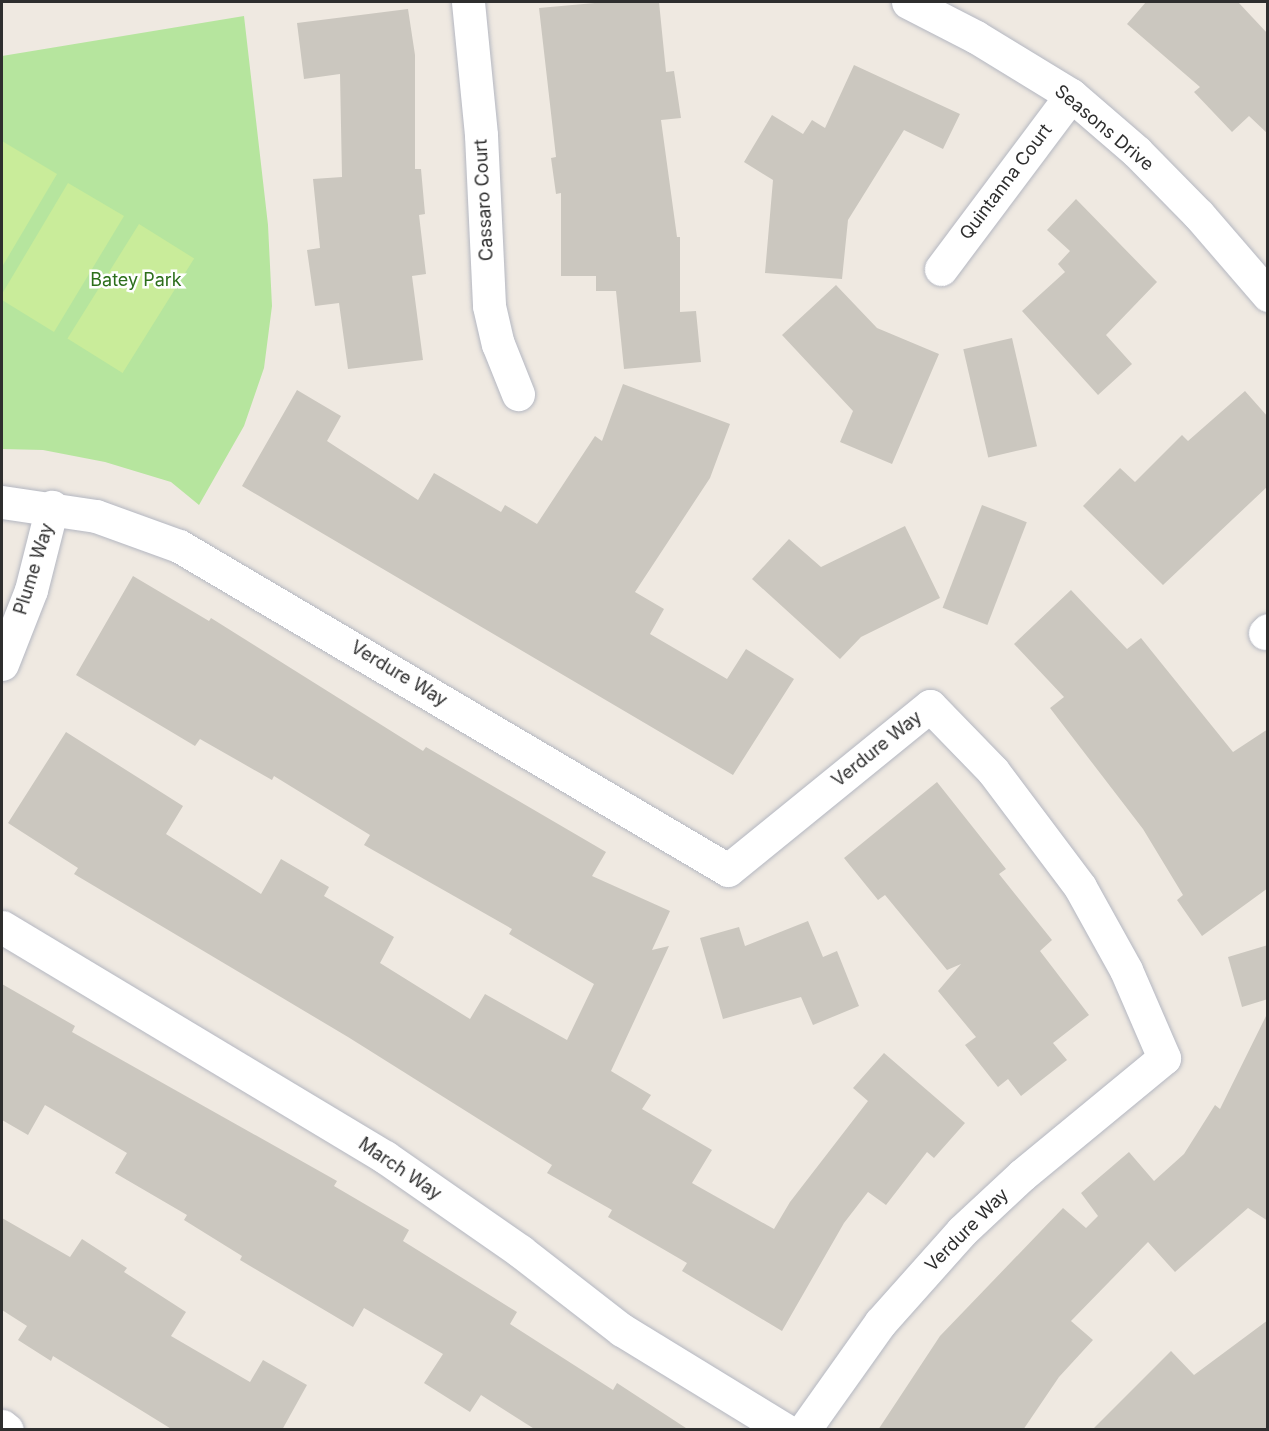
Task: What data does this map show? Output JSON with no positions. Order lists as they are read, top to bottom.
{
  "streets": {
    "street": [
      "Seasons Drive",
      "Quintanna Court",
      "Cassaro Court",
      "Plume Way",
      "Verdure Way",
      "March Way"
    ]
  },
  "crossings": [
    ["Seasons Drive", "Quintanna Court"],
    ["Plume Way", "Verdure Way"]
  ],
  "parks": ["Batey Park"]
}
